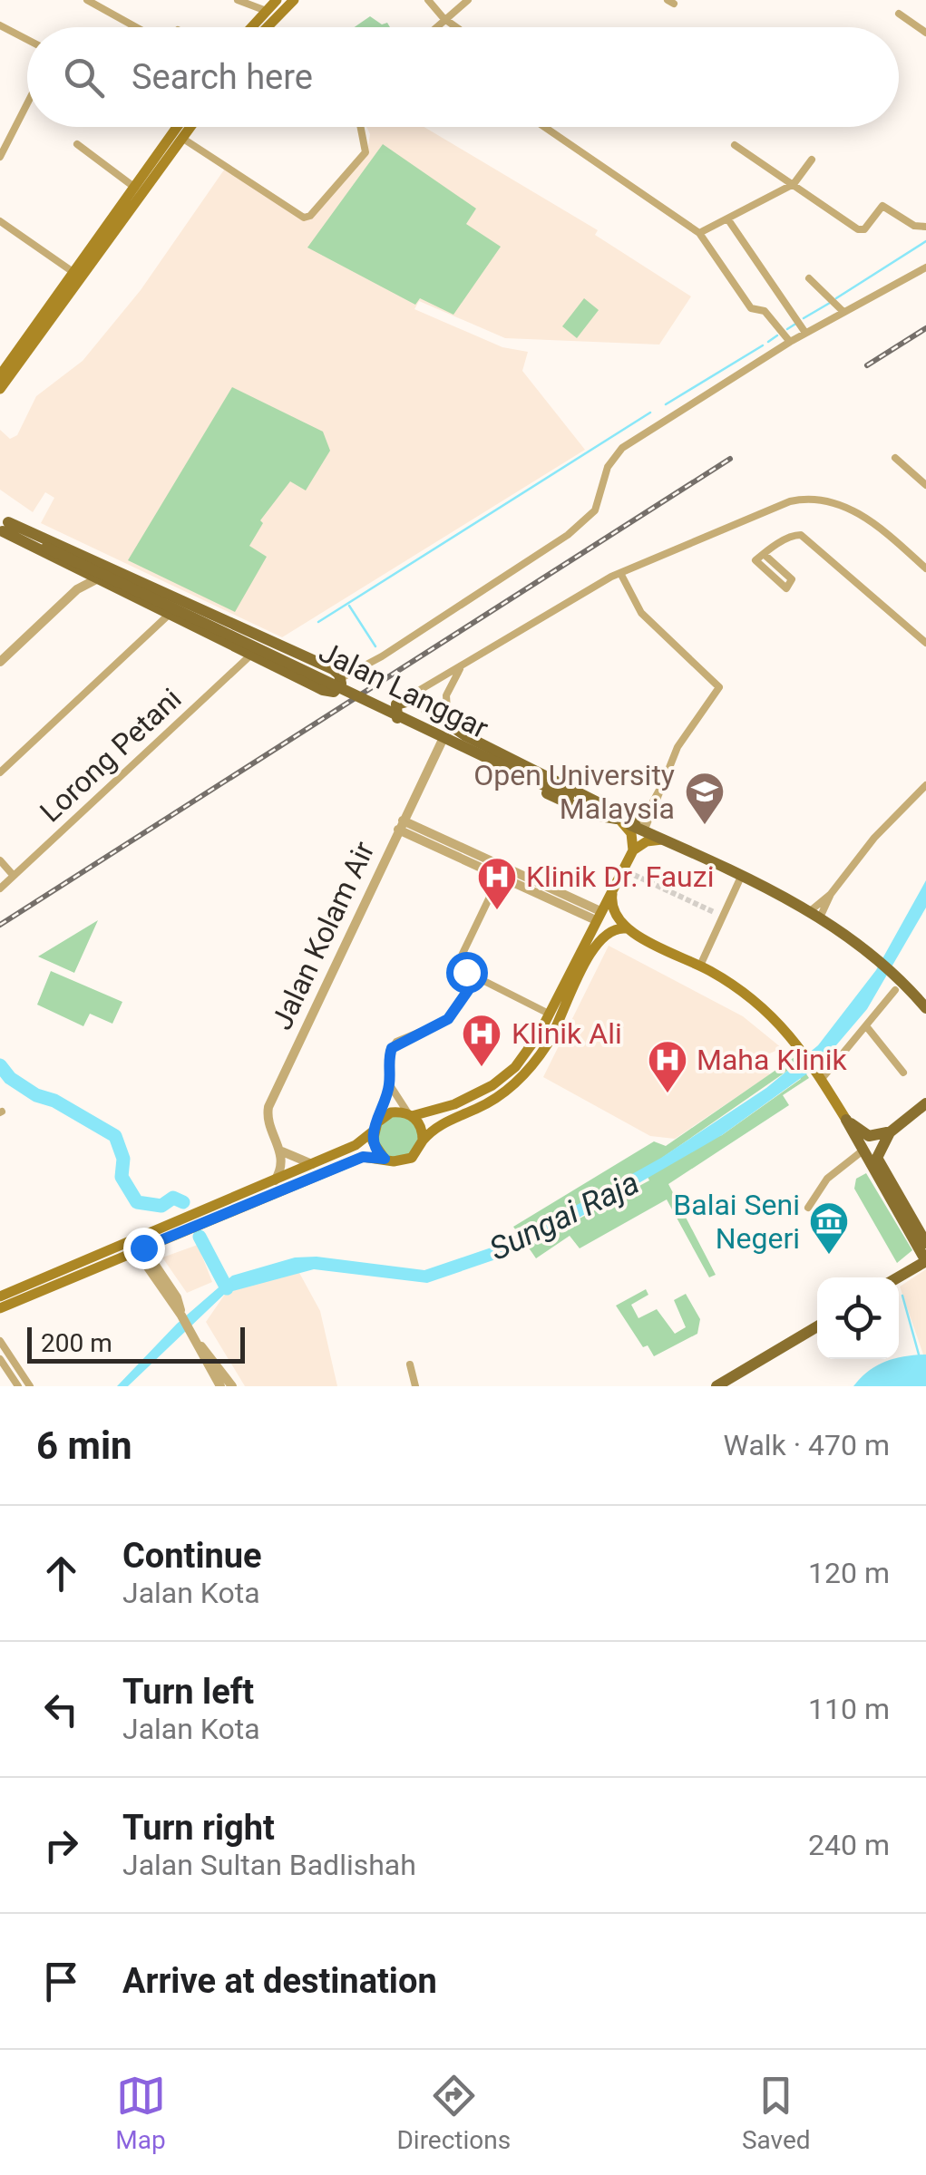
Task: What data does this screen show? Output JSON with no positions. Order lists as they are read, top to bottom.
{
  "streets": {
    "main road": ["Jalan Langgar"],
    "street": ["Lorong Petani", "Jalan Kolam Air"]
  },
  "water": ["Sungai Raja"],
  "places": {
    "school or university": ["Open University Malaysia"],
    "hospital": ["Klinik Dr. Fauzi", "Klinik Ali", "Maha Klinik"],
    "museum": ["Balai Seni Negeri"]
  },
  "scale_bar": "200 m",
  "page": {
    "search": "Search here",
    "scale": "200 m",
    "heading": ["6 min", "Walk · 470 m"],
    "list": [
      ["Continue", "Jalan Kota", "120 m"],
      ["Turn left", "Jalan Kota", "110 m"],
      ["Turn right", "Jalan Sultan Badlishah", "240 m"],
      "Arrive at destination"
    ],
    "nav": ["Map", "Directions", "Saved"]
  }
}
